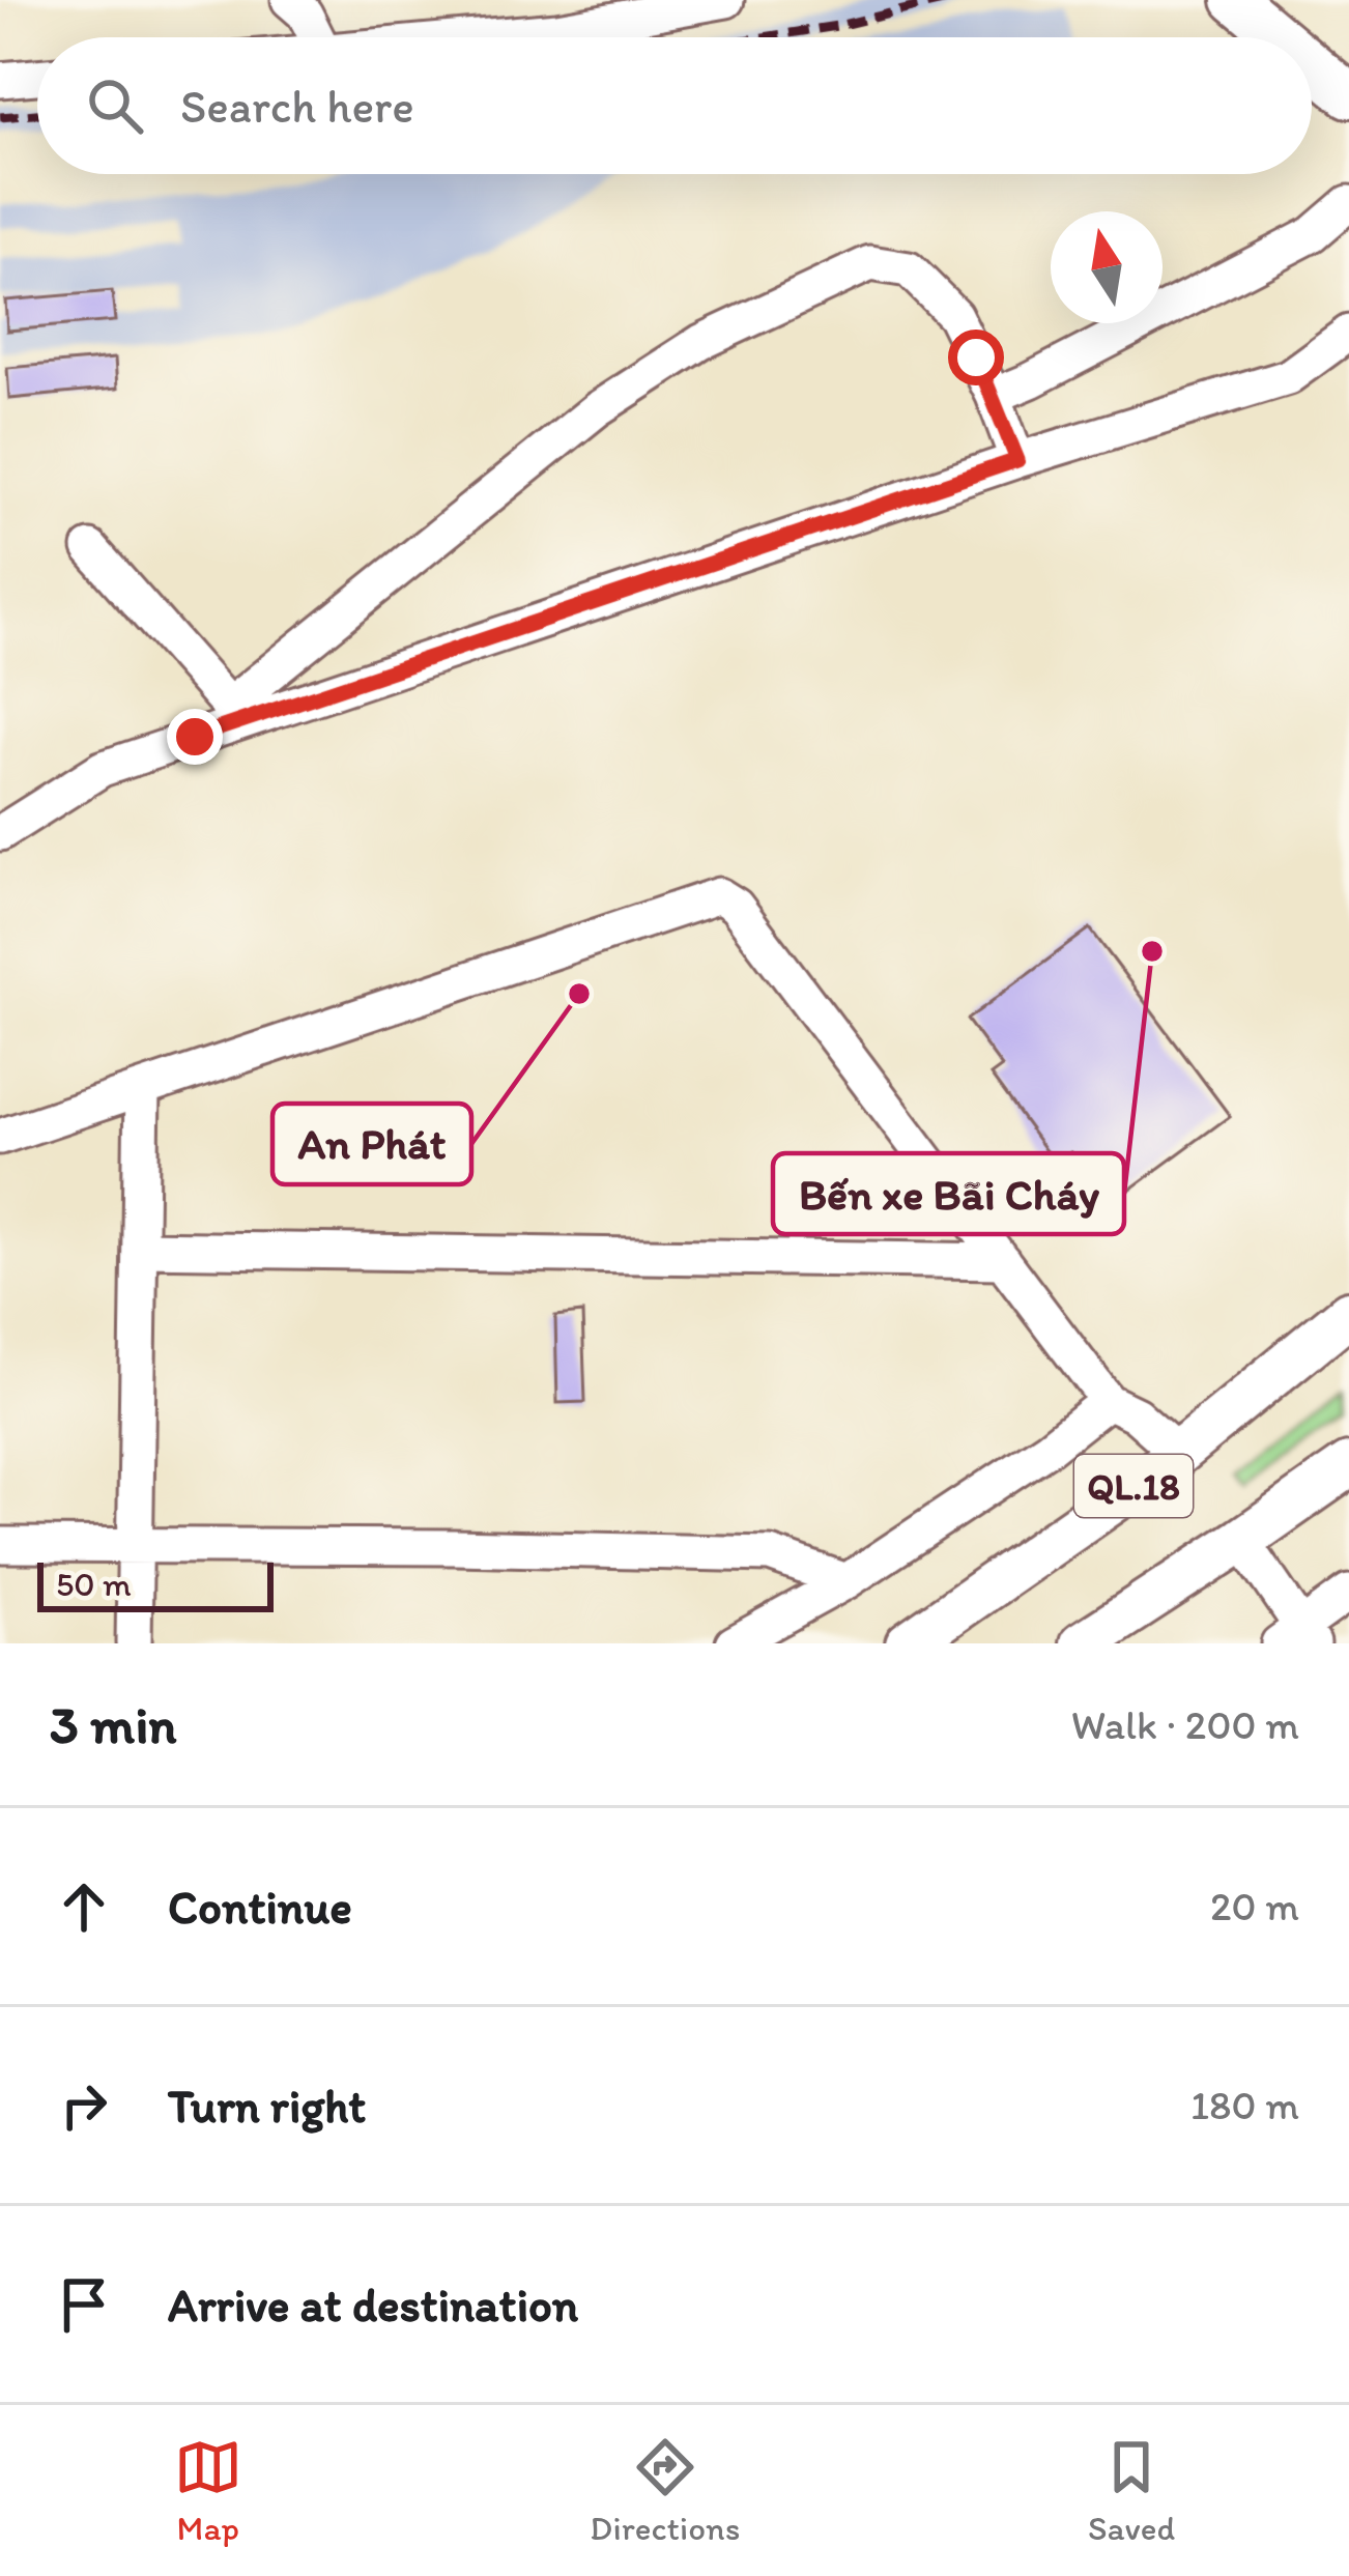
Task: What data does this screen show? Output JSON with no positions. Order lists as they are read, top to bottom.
{
  "streets": {
    "main road": ["QL.18"]
  },
  "places": ["Bến xe Bãi Cháy", "An Phát"],
  "scale_bar": "50 m",
  "north": "top",
  "page": {
    "search": "Search here",
    "scale": "50 m",
    "heading": ["3 min", "Walk · 200 m"],
    "list": [
      ["Continue", "20 m"],
      ["Turn right", "180 m"],
      "Arrive at destination"
    ],
    "nav": ["Map", "Directions", "Saved"]
  }
}
